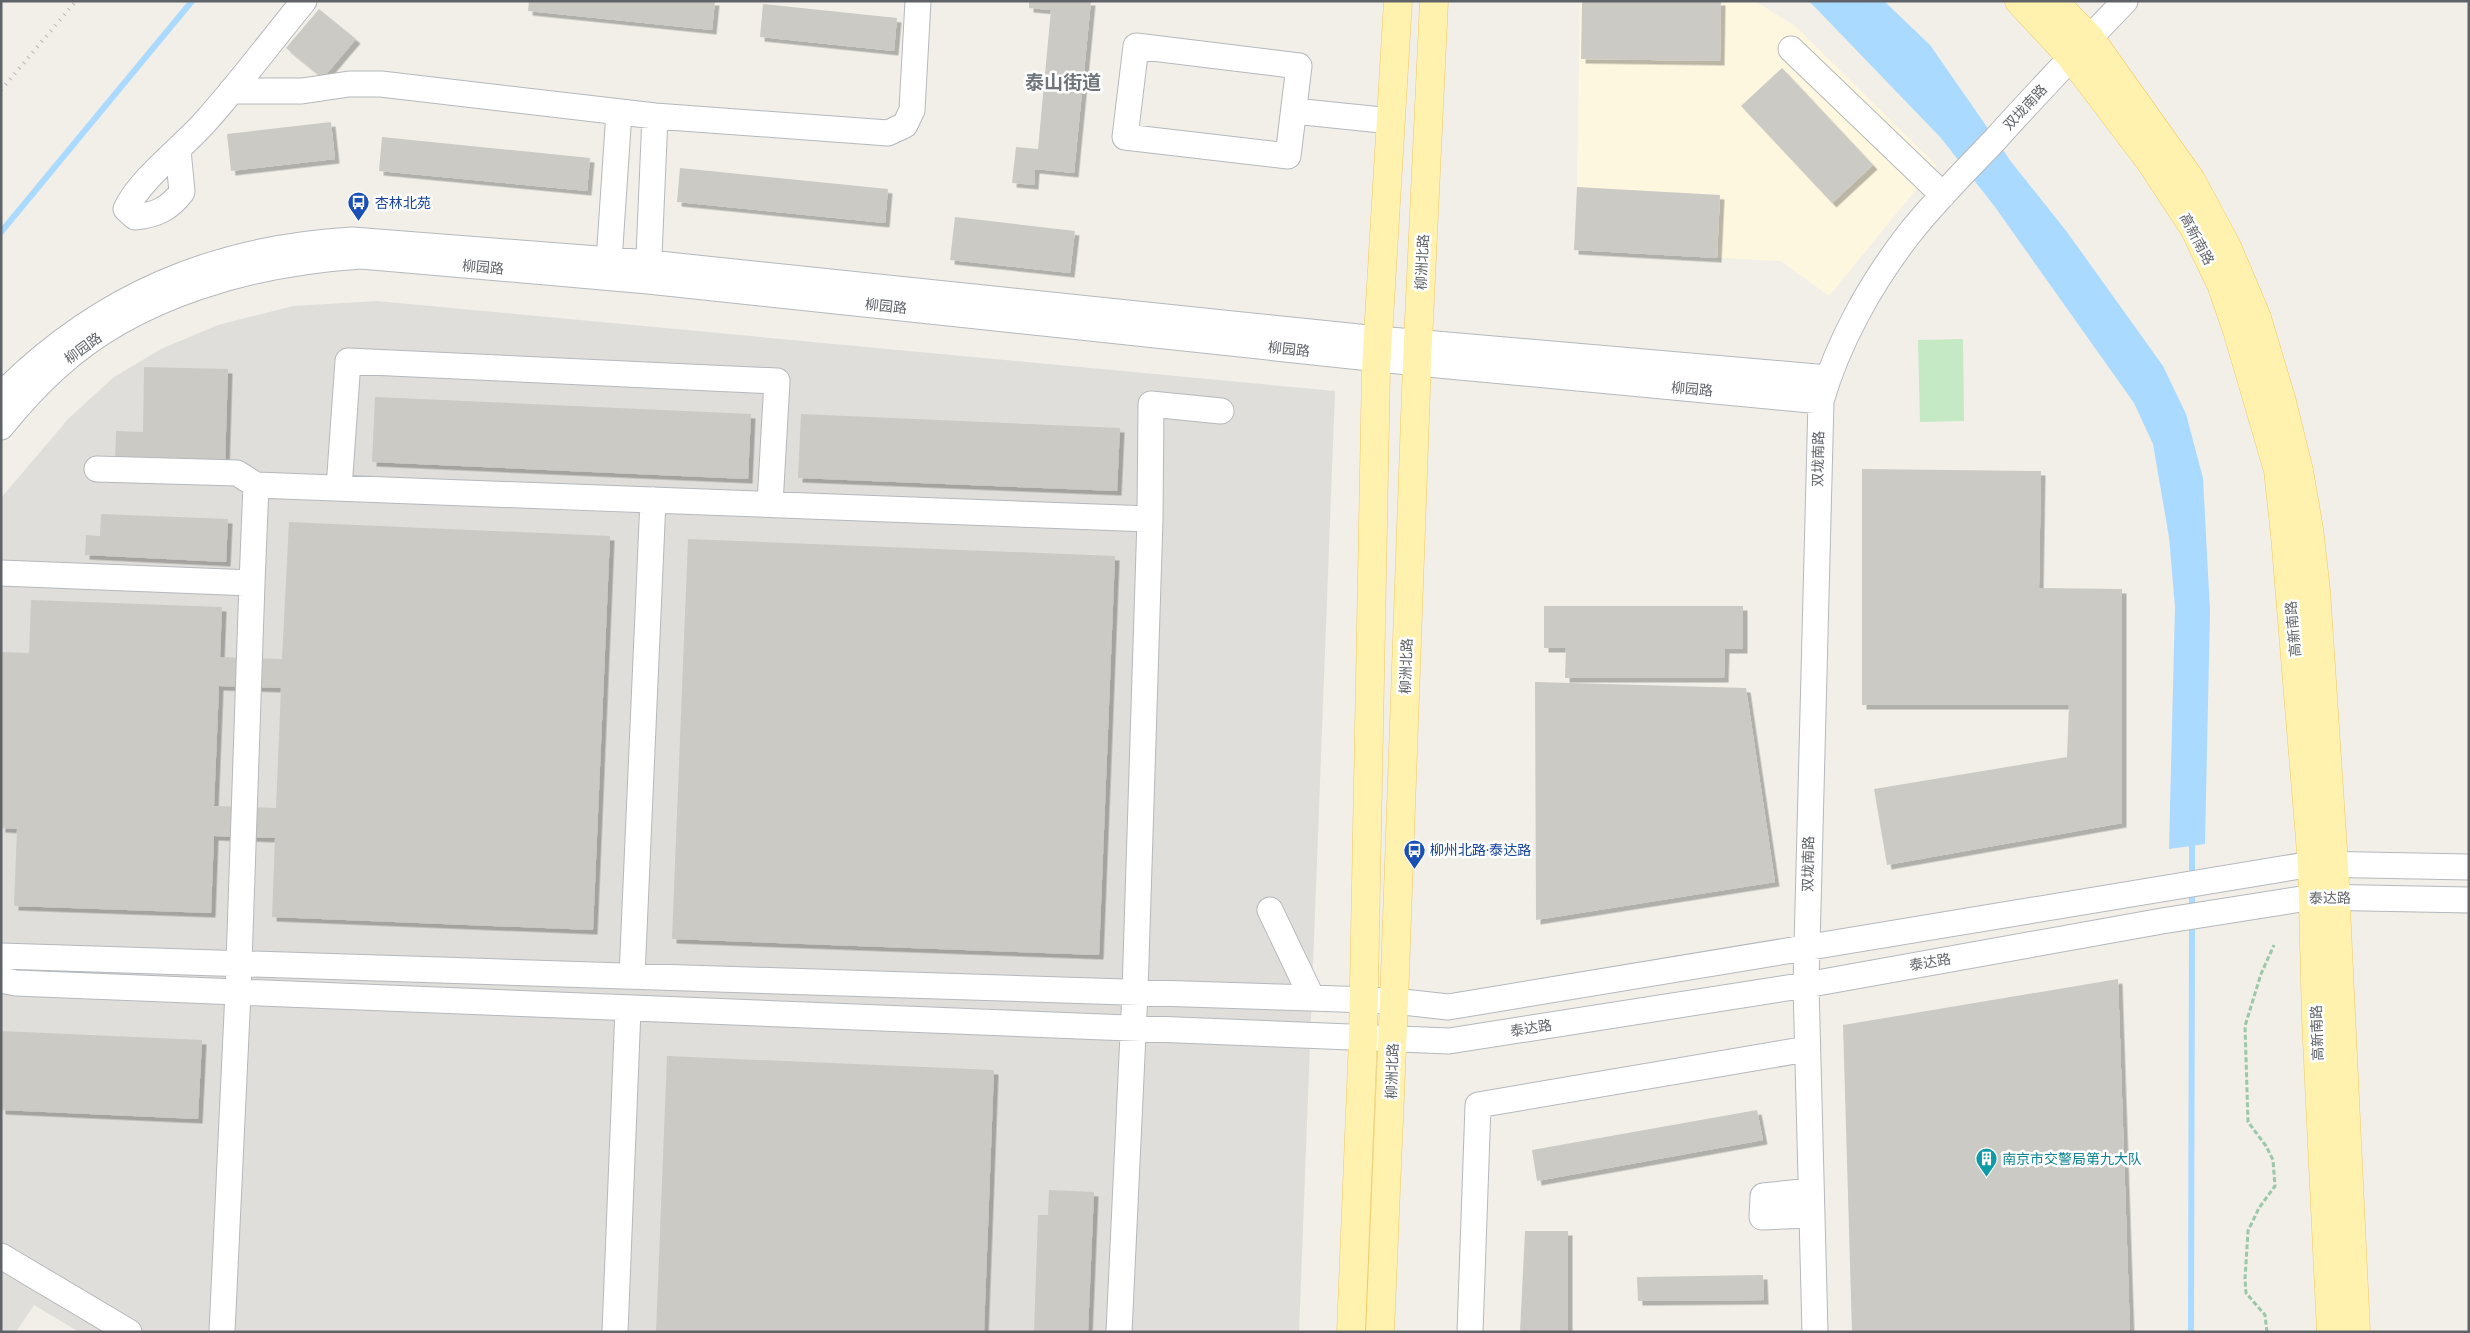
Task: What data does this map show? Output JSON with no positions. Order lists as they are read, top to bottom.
{
  "streets": {
    "main road": ["高新南路", "柳洲北路"],
    "street": ["双垅南路", "柳园路", "泰达路"]
  },
  "crossings": [
    ["双垅南路", "高新南路"],
    ["双垅南路", "柳园路"],
    ["双垅南路", "泰达路"],
    ["高新南路", "泰达路"],
    ["柳洲北路", "柳园路"],
    ["柳洲北路", "泰达路"]
  ],
  "districts": ["泰山街道"],
  "places": {
    "bus stop": ["杏林北苑", "柳州北路·泰达路"],
    "building": ["南京市交警局第九大队"]
  }
}
